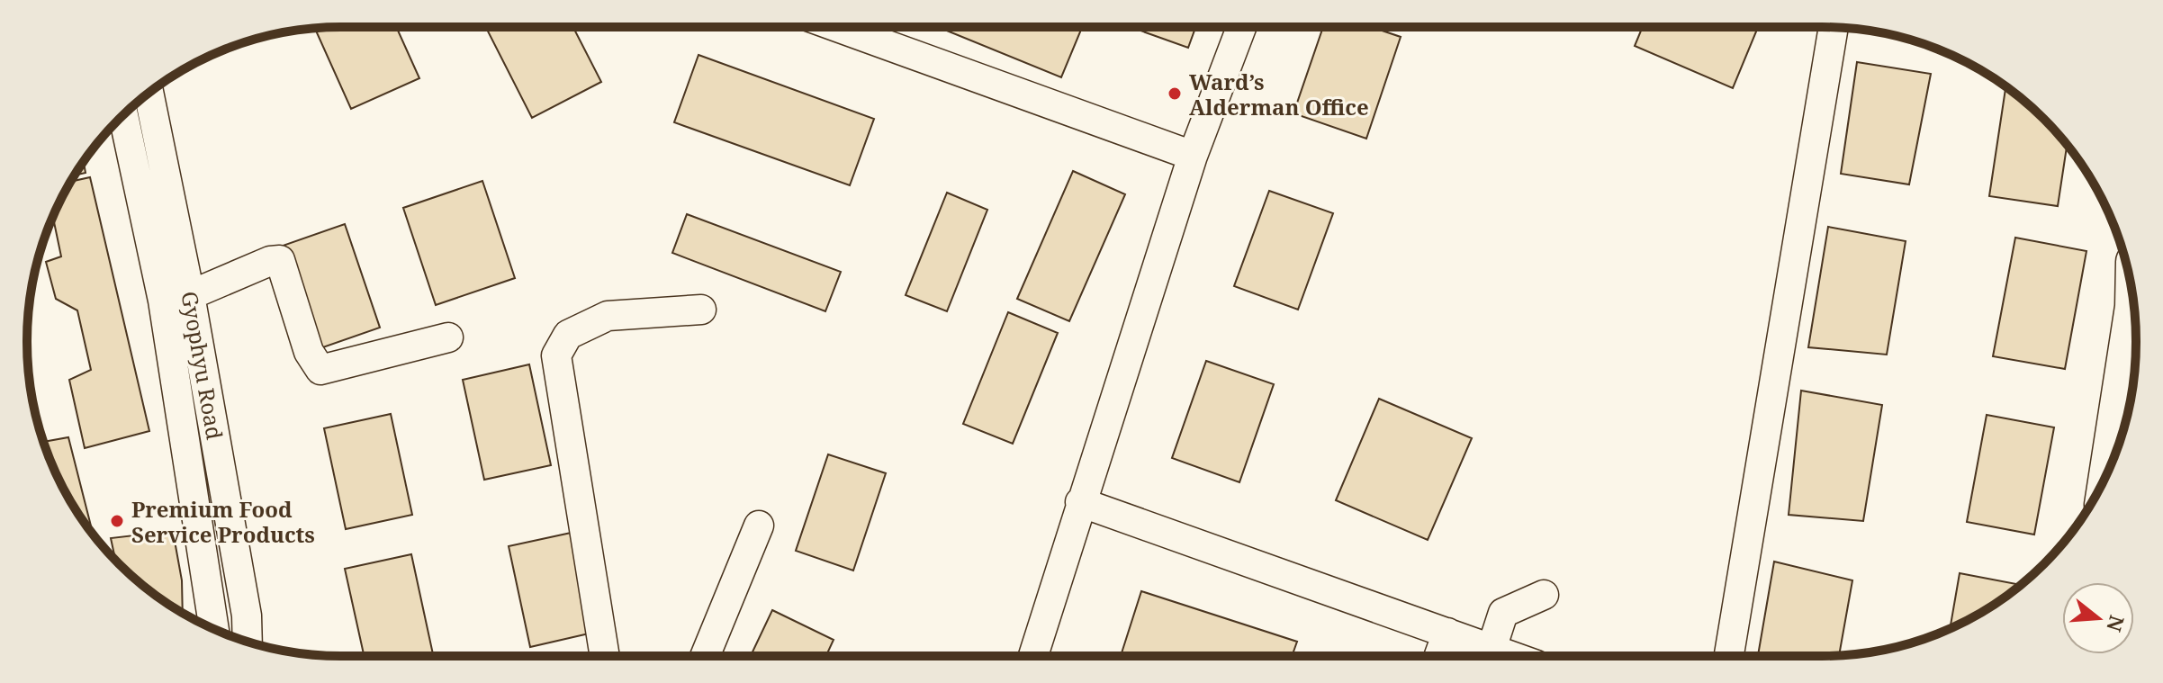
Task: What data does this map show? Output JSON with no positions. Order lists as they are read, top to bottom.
{
  "streets": {
    "street": ["Gyophyu Road"]
  },
  "places": ["Ward’s Alderman Office", "Premium Food Service Products"],
  "north": "right"
}
